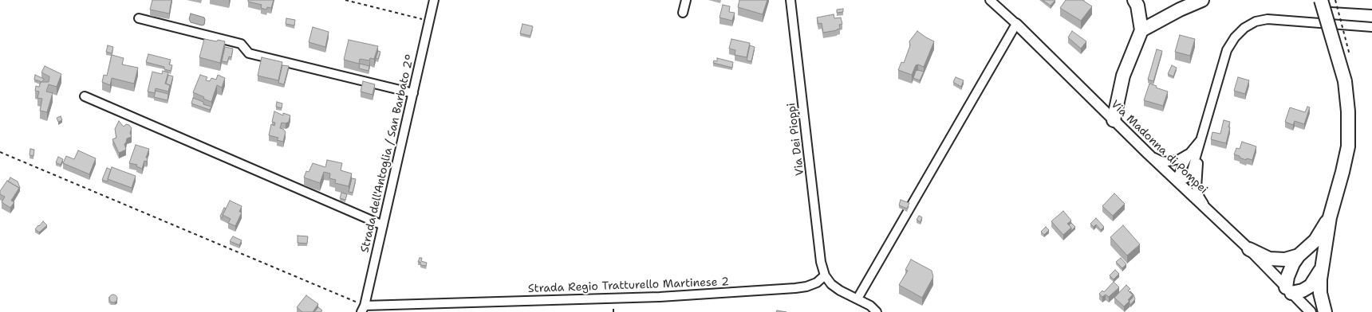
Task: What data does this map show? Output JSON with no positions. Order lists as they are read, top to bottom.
{
  "streets": {
    "street": [
      "Via Dei Pioppi",
      "Via Madonna di Pompei",
      "Strada dell'Antoglia / San Barbato 2°",
      "Strada Regio Tratturello Martinese 2"
    ]
  },
  "crossings": [
    ["Via Dei Pioppi", "Strada Regio Tratturello Martinese 2"],
    ["Strada dell'Antoglia / San Barbato 2°", "Strada Regio Tratturello Martinese 2"]
  ]
}
